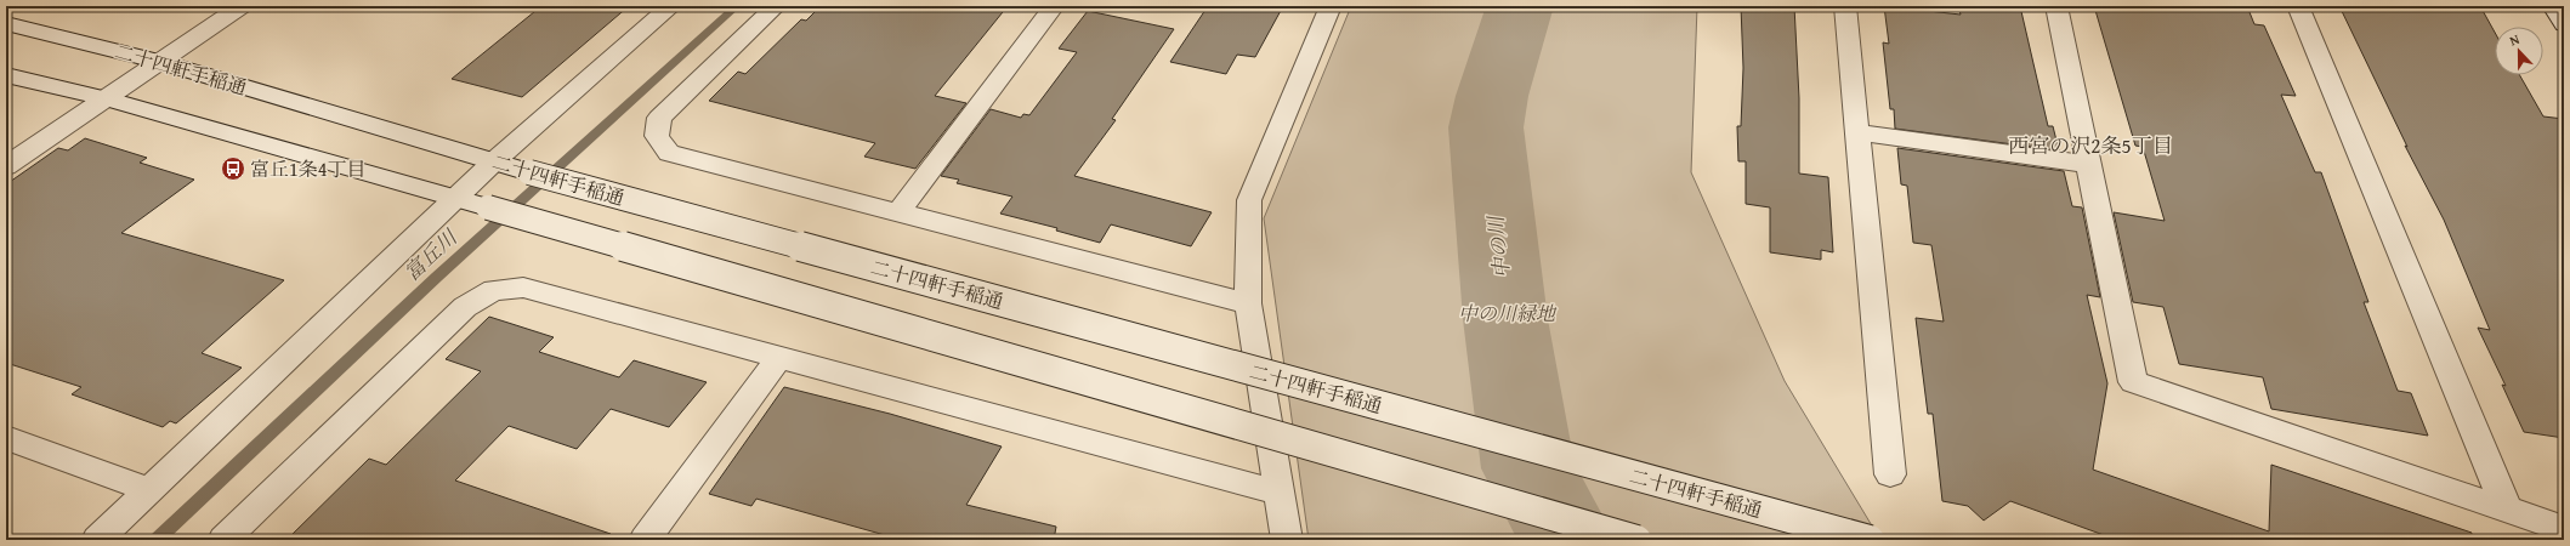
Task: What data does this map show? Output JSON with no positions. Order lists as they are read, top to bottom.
{
  "streets": {
    "street": ["二十四軒手稲通"]
  },
  "districts": ["西宮の沢2条5丁目"],
  "water": ["中の川", "富丘川"],
  "parks": ["中の川緑地"],
  "places": {
    "bus stop": ["富丘1条4丁目"]
  },
  "north": "top"
}
